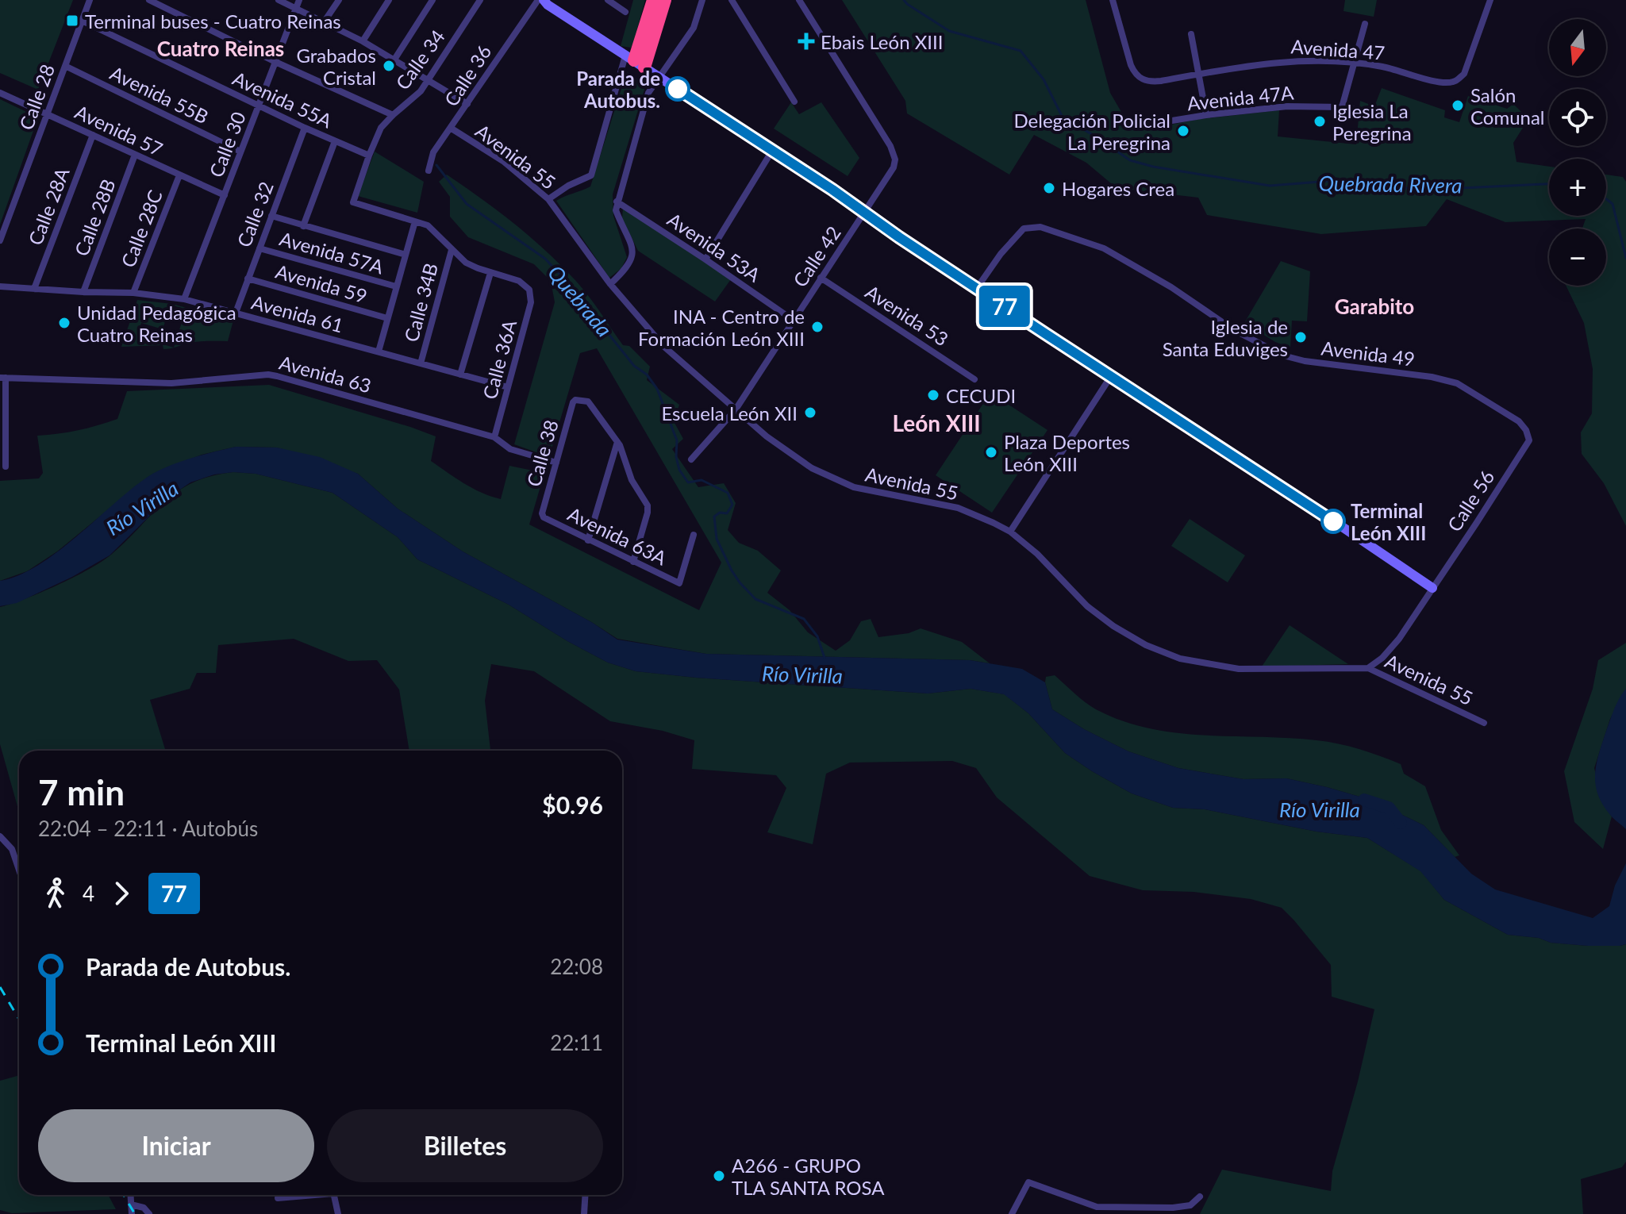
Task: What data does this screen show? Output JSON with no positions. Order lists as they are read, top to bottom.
{
  "streets": {
    "street": [
      "Avenida 47",
      "Calle 34",
      "Calle 36",
      "Avenida 55B",
      "Calle 28",
      "Avenida 47A",
      "Avenida 55A",
      "Avenida 57",
      "Calle 30",
      "Avenida 55",
      "Calle 28A",
      "Calle 32",
      "Calle 28B",
      "Calle 28C",
      "Avenida 53A",
      "Avenida 57A",
      "Calle 42",
      "Avenida 59",
      "Calle 34B",
      "Avenida 61",
      "Avenida 53",
      "Avenida 49",
      "Calle 36A",
      "Avenida 63",
      "Calle 38",
      "Calle 56",
      "Avenida 63A"
    ]
  },
  "crossings": [
    ["Calle 34", "Avenida 55A"],
    ["Calle 36", "Avenida 55"],
    ["Avenida 55B", "Calle 28"],
    ["Avenida 55B", "Calle 30"],
    ["Calle 28", "Avenida 55A"],
    ["Calle 28", "Avenida 57"],
    ["Avenida 55A", "Calle 30"],
    ["Avenida 55A", "Calle 32"],
    ["Avenida 57", "Calle 30"],
    ["Avenida 57", "Calle 28A"],
    ["Avenida 57", "Calle 28B"],
    ["Avenida 57", "Calle 28C"],
    ["Calle 30", "Avenida 61"],
    ["Avenida 55", "Calle 42"],
    ["Avenida 55", "Calle 56"],
    ["Calle 28A", "Avenida 61"],
    ["Calle 32", "Avenida 57A"],
    ["Calle 32", "Avenida 59"],
    ["Calle 32", "Avenida 61"],
    ["Calle 28B", "Avenida 61"],
    ["Calle 28C", "Avenida 61"],
    ["Avenida 53A", "Calle 42"],
    ["Calle 42", "Avenida 53"],
    ["Calle 34B", "Avenida 61"],
    ["Avenida 61", "Calle 36A"],
    ["Avenida 49", "Calle 56"],
    ["Calle 36A", "Avenida 63"],
    ["Avenida 63", "Calle 38"],
    ["Calle 38", "Avenida 63A"]
  ],
  "districts": ["Cuatro Reinas", "Garabito", "León XIII"],
  "water": ["Quebrada Rivera", "Quebrada", "Río Virilla"],
  "places": {
    "transit": ["Terminal buses - Cuatro Reinas"],
    "health": ["Ebais León XIII"],
    "other": [
      "Grabados Cristal",
      "Parada de Autobus.",
      "Salón Comunal",
      "Iglesia La Peregrina",
      "Delegación Policial La Peregrina",
      "Hogares Crea",
      "Unidad Pedagógica Cuatro Reinas",
      "INA - Centro de Formación León XIII",
      "Iglesia de Santa Eduviges",
      "CECUDI",
      "Escuela León XII",
      "Plaza Deportes León XIII",
      "Terminal León XIII",
      "A266 - GRUPO TLA SANTA ROSA"
    ]
  },
  "lines": ["bus line 77"],
  "north": "bottom",
  "page": {
    "on_map": "77",
    "map_buttons": ["+", "−"],
    "heading": ["7 min", "22:04 – 22:11 · Autobús", "$0.96"],
    "legs": ["4", "77"],
    "list": [
      {
        "name": "Parada de Autobus.",
        "value": "22:08"
      },
      {
        "name": "Terminal León XIII",
        "value": "22:11"
      }
    ],
    "buttons": ["Iniciar", "Billetes"]
  }
}
